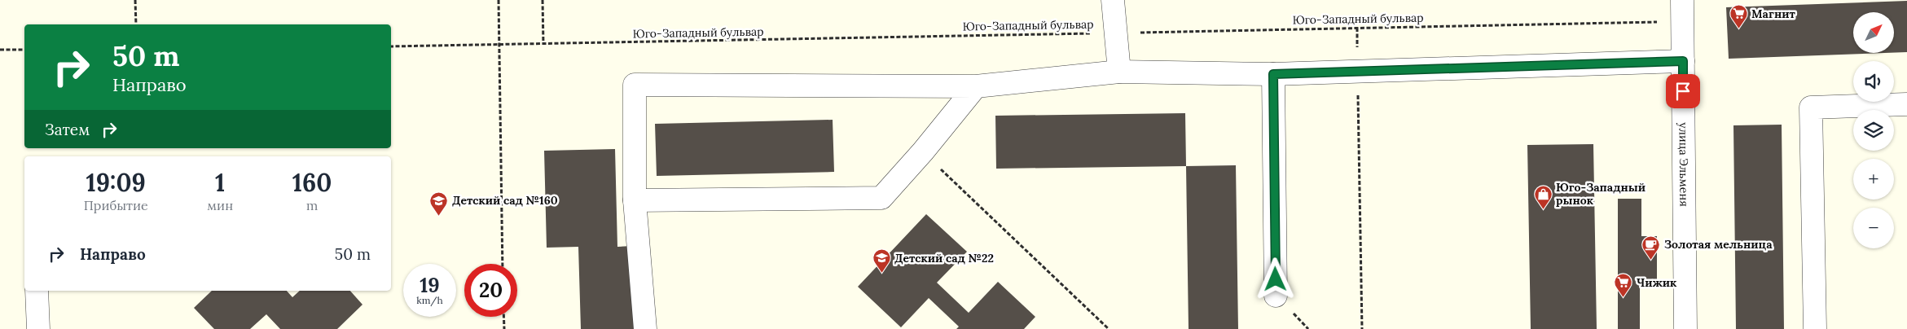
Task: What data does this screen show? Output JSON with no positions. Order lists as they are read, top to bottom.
{
  "streets": {
    "street": ["улица Эльменя"],
    "path": ["Юго-Западный бульвар"]
  },
  "places": {
    "supermarket": ["Магнит", "Чижик"],
    "shop": ["Юго-Западный рынок"],
    "school or university": ["Детский сад №160", "Детский сад №22"],
    "cafe": ["Золотая мельница"]
  },
  "north": "top right",
  "page": {
    "map_buttons": ["+", "−"],
    "turn": ["50 m", "Направо"],
    "then": "Затем",
    "eta": [
      "19:09",
      "Прибытие",
      "1",
      "мин",
      "160",
      "m"
    ],
    "list": [
      {
        "name": "Направо",
        "value": "50 m"
      }
    ],
    "speed": "19 km/h",
    "limit": "20"
  }
}
